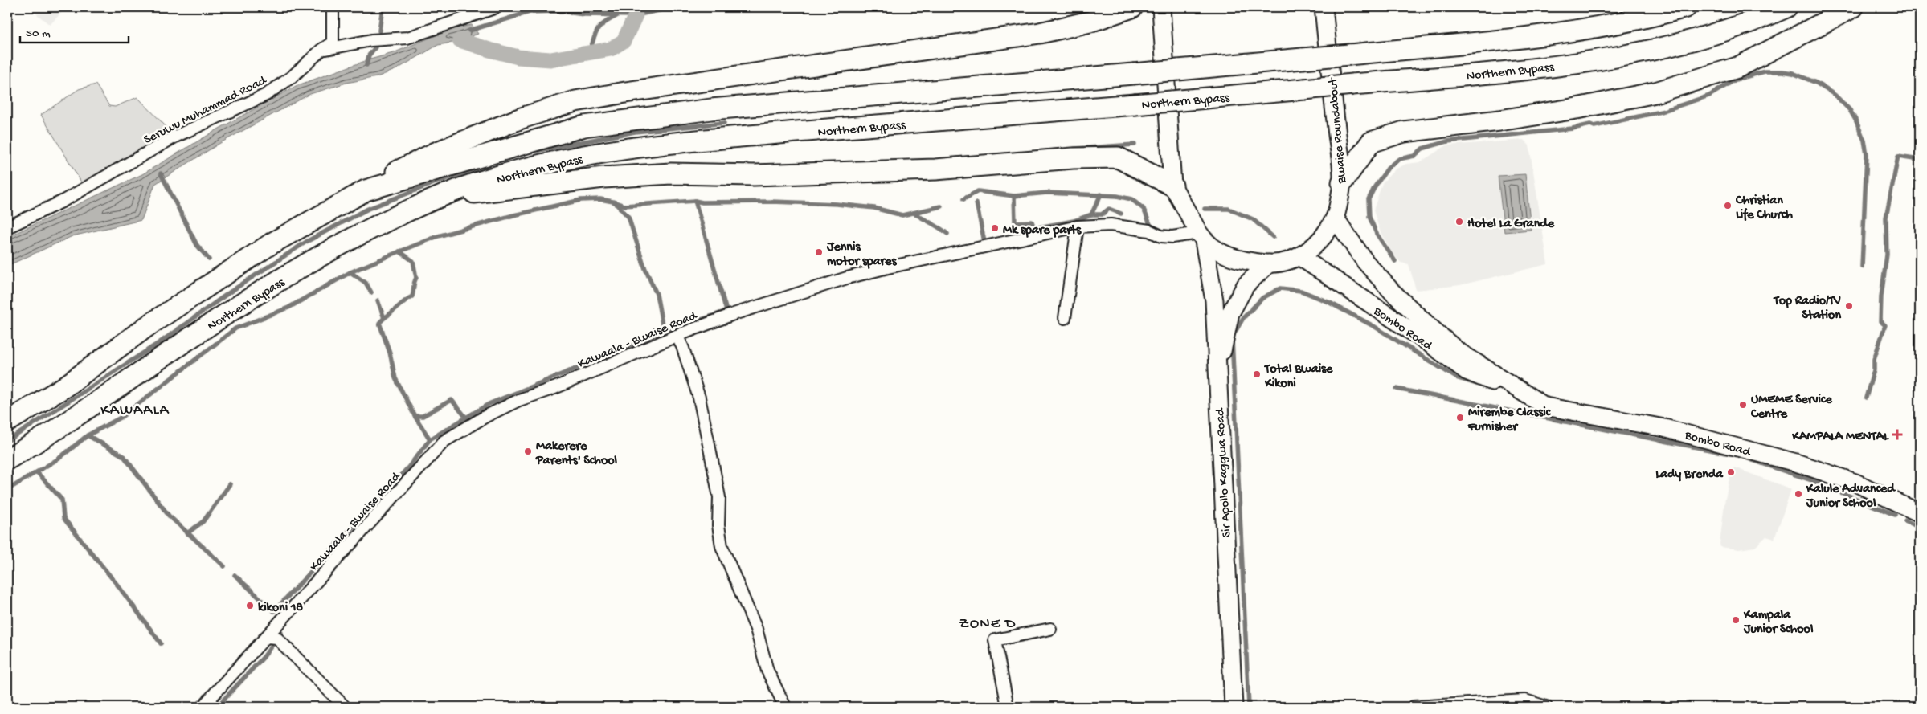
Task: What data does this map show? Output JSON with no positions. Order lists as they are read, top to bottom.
{
  "streets": {
    "highway": ["Northern Bypass"],
    "main road": ["Bwaise Roundabout", "Bombo Road", "Sir Apollo Kaggwa Road"],
    "street": ["Seruwu Muhammad Road", "Kawaala - Bwaise Road"]
  },
  "crossings": [
    ["Bwaise Roundabout", "Bombo Road"],
    ["Bwaise Roundabout", "Kawaala - Bwaise Road"],
    ["Bwaise Roundabout", "Sir Apollo Kaggwa Road"],
    ["Kawaala - Bwaise Road", "Sir Apollo Kaggwa Road"]
  ],
  "districts": ["KAWAALA", "ZONE D"],
  "places": {
    "other": [
      "Christian Life Church",
      "Hotel La Grande",
      "Mk spare parts",
      "Jennis motor spares",
      "Top Radio/TV Station",
      "Total Bwaise Kikoni",
      "UMEME Service Centre",
      "Mirembe Classic Furnisher",
      "Makerere Parents' School",
      "Lady Brenda",
      "Kalule Advanced Junior School",
      "kikoni 18",
      "Kampala Junior School"
    ],
    "health": ["KAMPALA MENTAL"]
  },
  "scale_bar": "50 m"
}
